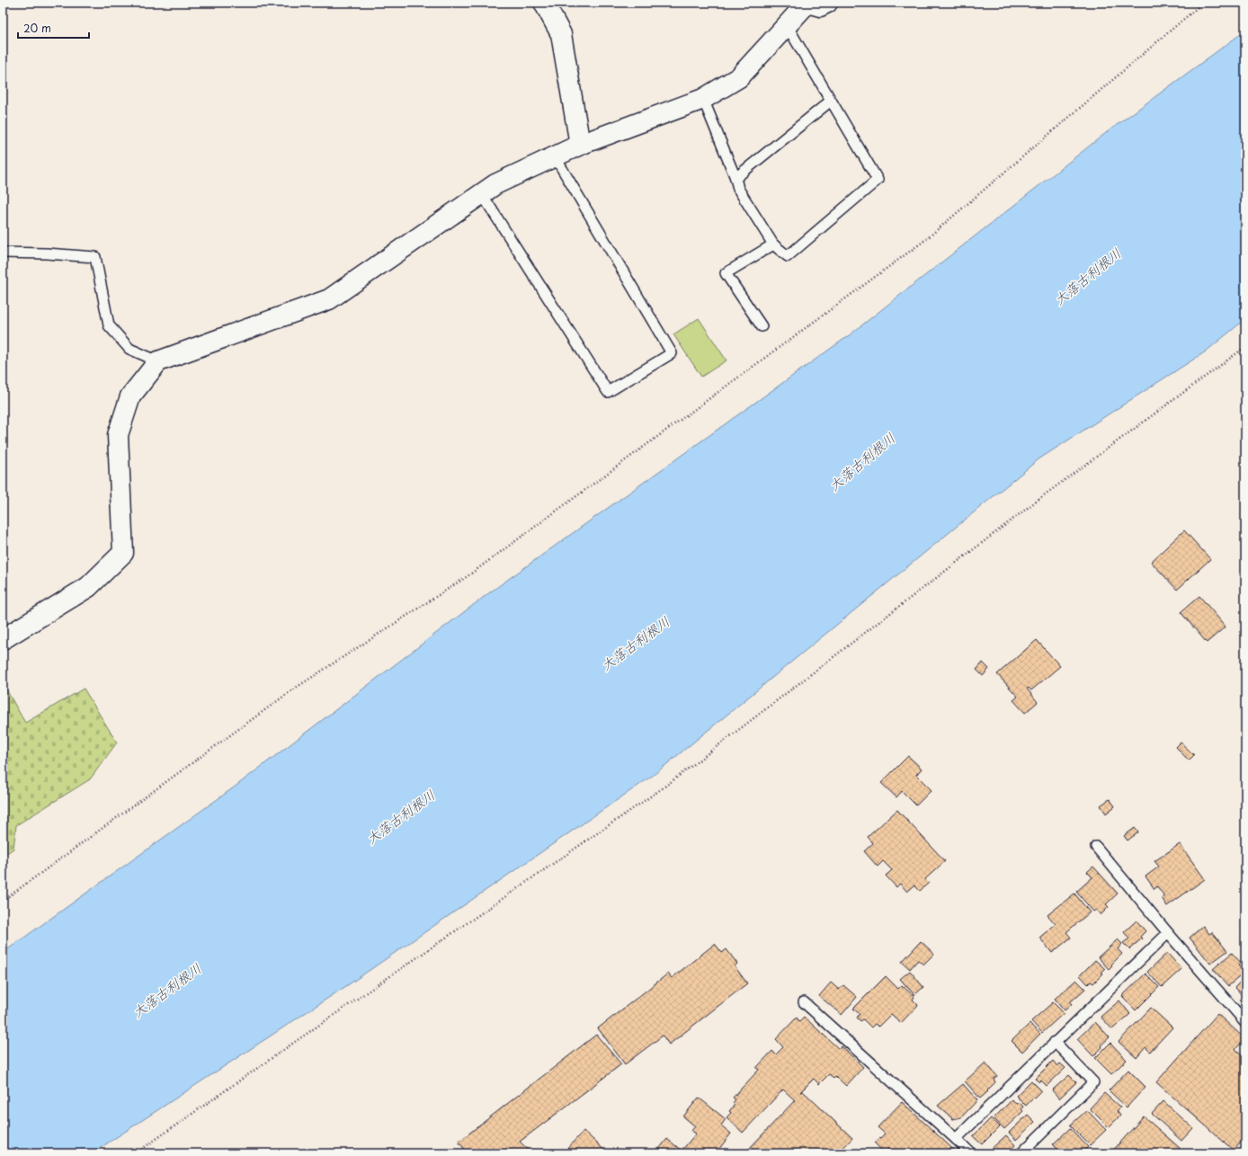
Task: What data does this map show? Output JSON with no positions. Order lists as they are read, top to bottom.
{
  "water": ["大落古利根川"],
  "scale_bar": "20 m"
}
